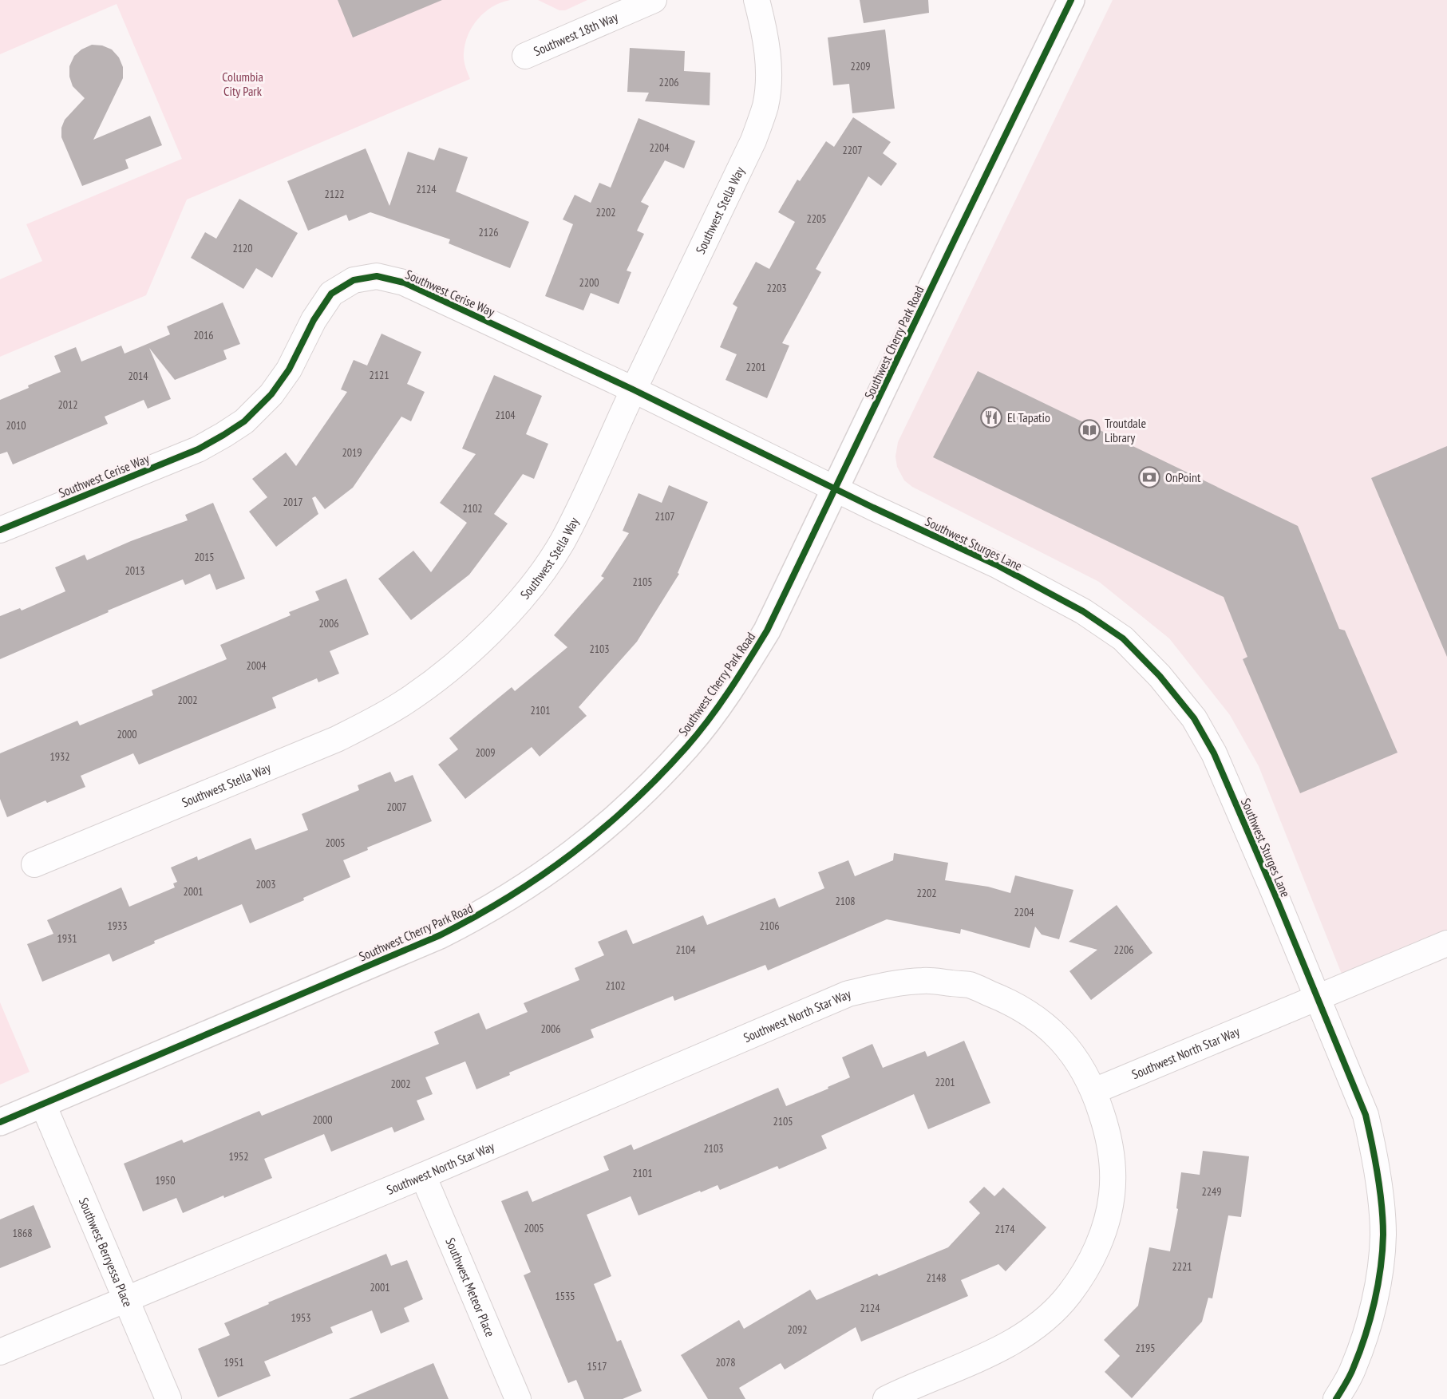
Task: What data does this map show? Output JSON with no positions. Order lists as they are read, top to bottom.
{
  "streets": {
    "main road": ["Southwest Cherry Park Road"],
    "street": [
      "Southwest 18th Way",
      "Southwest Stella Way",
      "Southwest Cerise Way",
      "Southwest Sturges Lane",
      "Southwest North Star Way",
      "Southwest Berryessa Place",
      "Southwest Meteor Place"
    ]
  },
  "crossings": [
    ["Southwest Stella Way", "Southwest Cerise Way"],
    ["Southwest Cerise Way", "Southwest Cherry Park Road"],
    ["Southwest Cerise Way", "Southwest Sturges Lane"],
    ["Southwest Cherry Park Road", "Southwest Sturges Lane"],
    ["Southwest Cherry Park Road", "Southwest Berryessa Place"],
    ["Southwest Sturges Lane", "Southwest North Star Way"],
    ["Southwest North Star Way", "Southwest Berryessa Place"],
    ["Southwest North Star Way", "Southwest Meteor Place"]
  ],
  "parks": ["Columbia City Park"],
  "places": {
    "restaurant": ["El Tapatio"],
    "library": ["Troutdale Library"],
    "bank": ["OnPoint"]
  },
  "house_numbers": [
    "2209",
    "2206",
    "2204",
    "2207",
    "2124",
    "2122",
    "2202",
    "2205",
    "2126",
    "2120",
    "2200",
    "2203",
    "2016",
    "2201",
    "2121",
    "2014",
    "2012",
    "2104",
    "2010",
    "2019",
    "2017",
    "2102",
    "2107",
    "2015",
    "2013",
    "2105",
    "2006",
    "2103",
    "2004",
    "2002",
    "2101",
    "2000",
    "2009",
    "1932",
    "2007",
    "2005",
    "2003",
    "2001",
    "2202",
    "2108",
    "2204",
    "1933",
    "2106",
    "1931",
    "2104",
    "2206",
    "2102",
    "2006",
    "2201",
    "2002",
    "2000",
    "2105",
    "2103",
    "1952",
    "2101",
    "1950",
    "2249",
    "2005",
    "2174",
    "1868",
    "2221",
    "2148",
    "2001",
    "1535",
    "2124",
    "1953",
    "2092",
    "2195",
    "1951",
    "2078",
    "1517"
  ]
}
